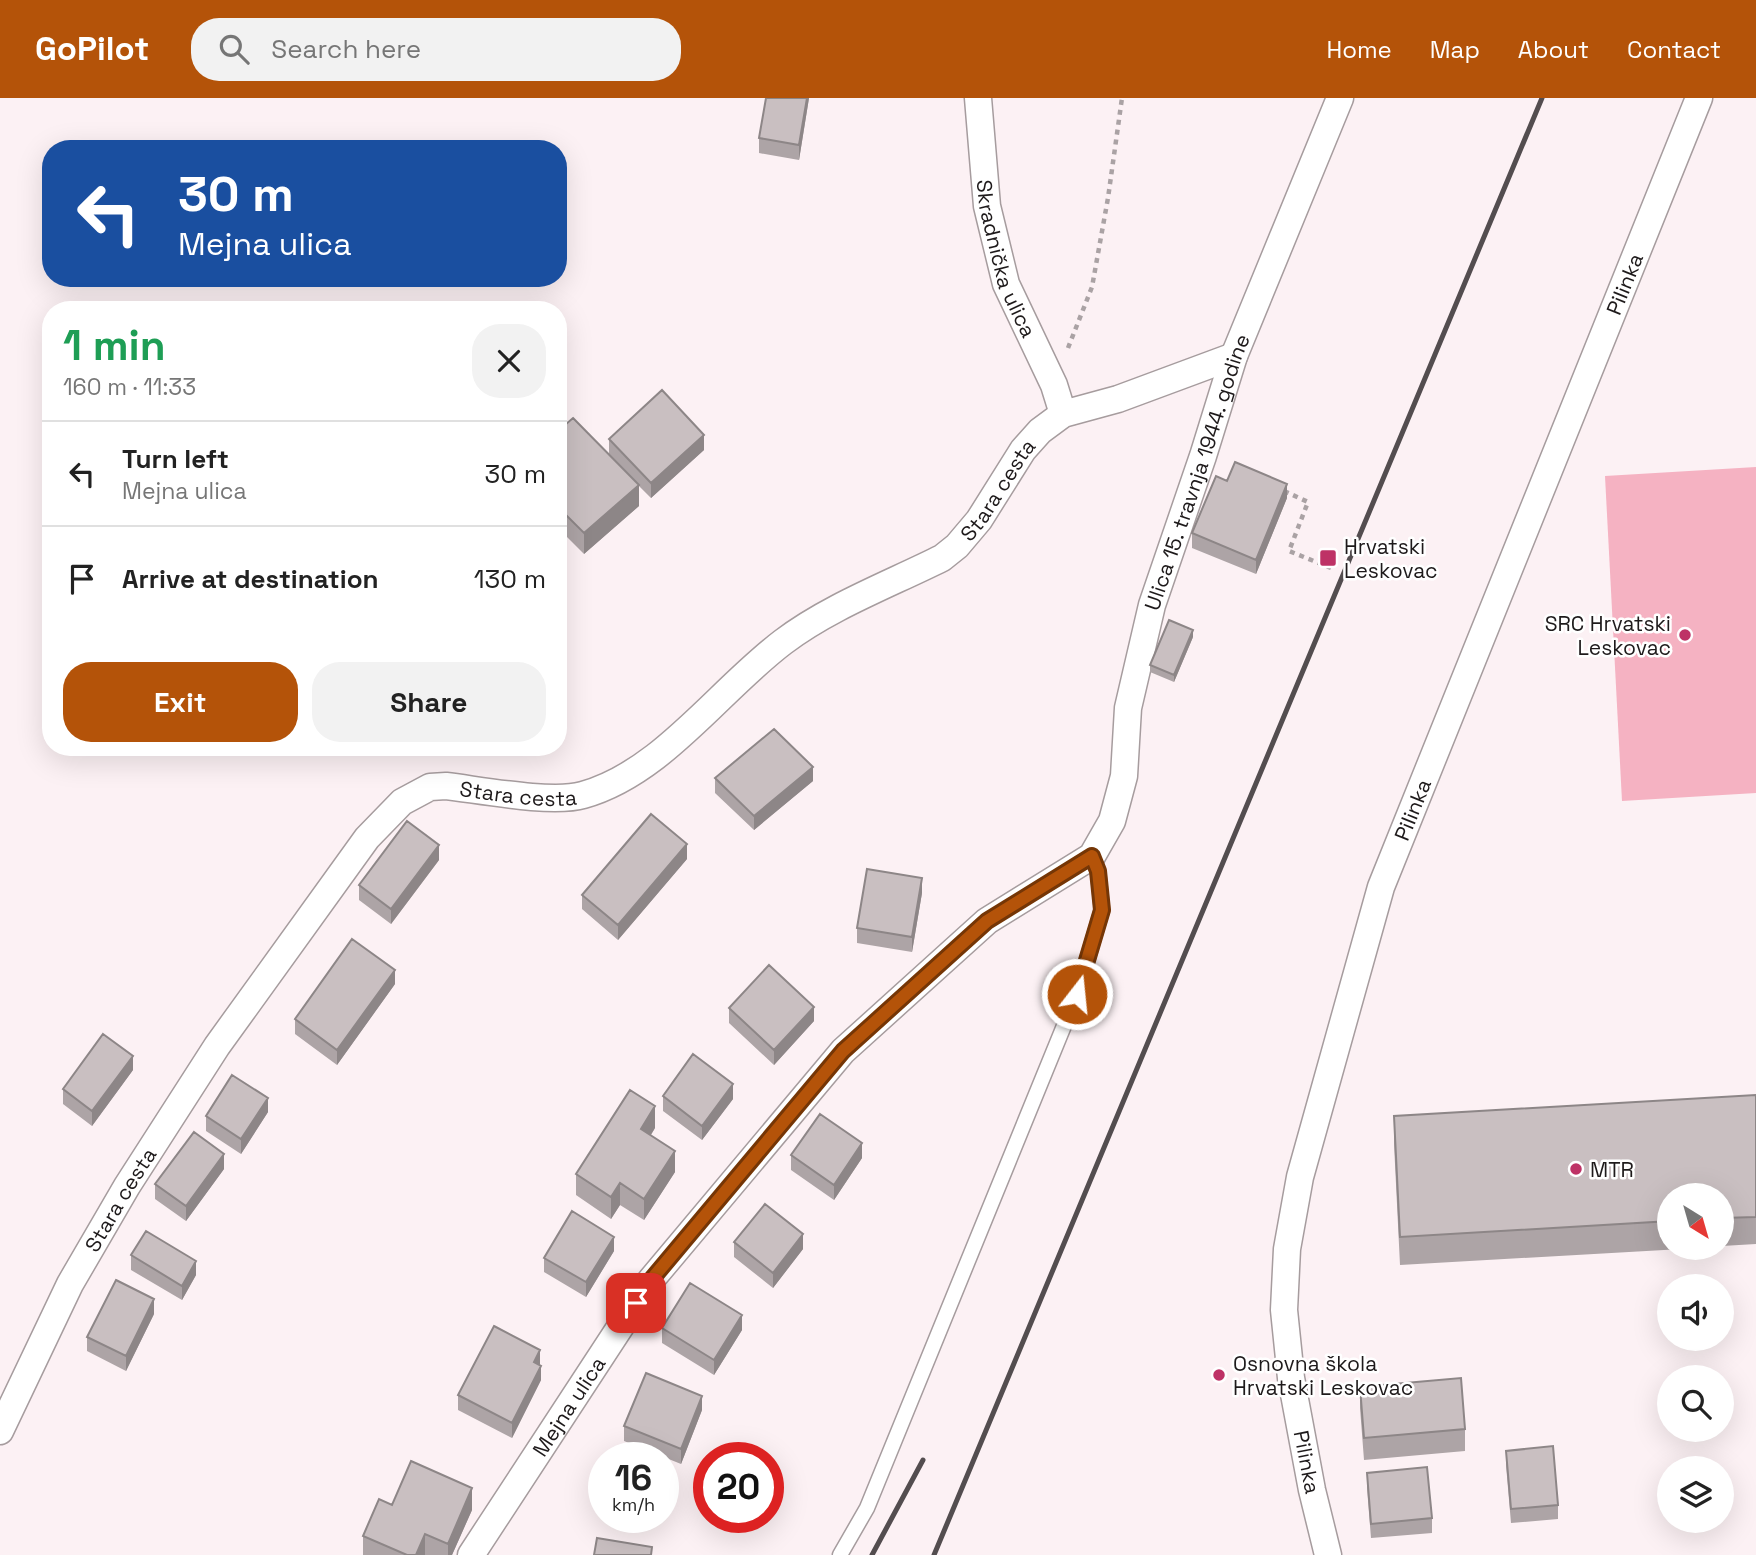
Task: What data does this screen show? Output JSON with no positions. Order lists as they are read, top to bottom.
{
  "streets": {
    "street": [
      "Skradnička ulica",
      "Pilinka",
      "Ulica 15. travnja 1944. godine",
      "Stara cesta",
      "Mejna ulica"
    ]
  },
  "crossings": [
    ["Skradnička ulica", "Stara cesta"],
    ["Ulica 15. travnja 1944. godine", "Stara cesta"],
    ["Ulica 15. travnja 1944. godine", "Mejna ulica"]
  ],
  "places": {
    "transit": ["Hrvatski Leskovac"],
    "other": ["SRC Hrvatski Leskovac", "MTR", "Osnovna škola Hrvatski Leskovac"]
  },
  "north": "bottom right",
  "page": {
    "header": "GoPilot",
    "search": "Search here",
    "nav": [
      "Home",
      "Map",
      "About",
      "Contact"
    ],
    "turn": ["30 m", "Mejna ulica"],
    "heading": ["1 min", "160 m · 11:33"],
    "list": [
      {
        "name": "Turn left",
        "note": "Mejna ulica",
        "value": "30 m"
      },
      {
        "name": "Arrive at destination",
        "value": "130 m"
      }
    ],
    "buttons": ["Exit", "Share"],
    "speed": "16 km/h",
    "limit": "20"
  }
}
